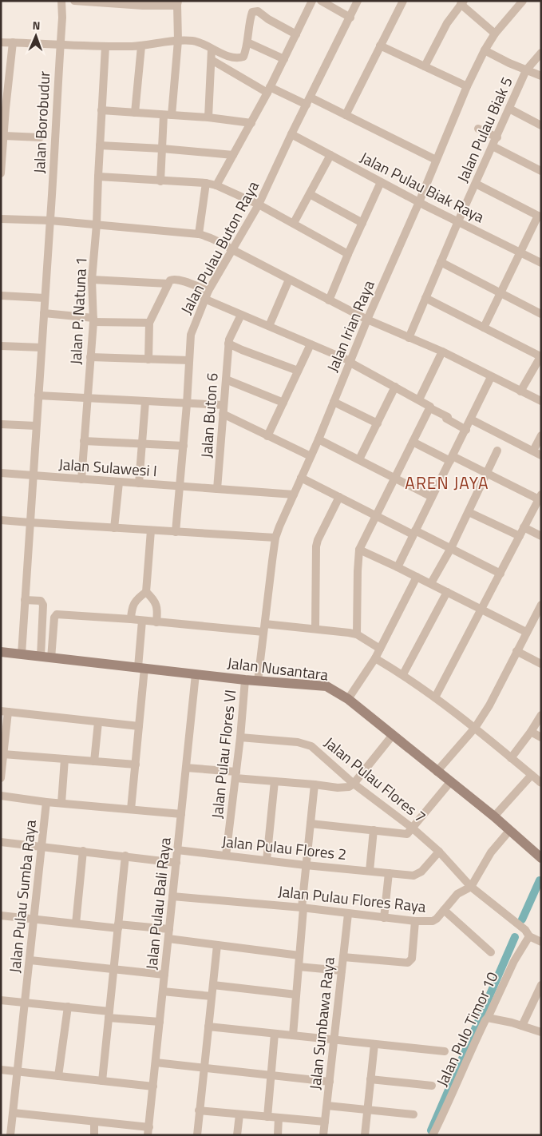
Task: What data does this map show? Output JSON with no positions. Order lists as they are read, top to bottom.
{
  "streets": {
    "street": [
      "Jalan Borobudur",
      "Jalan Pulau Biak 5",
      "Jalan Pulau Biak Raya",
      "Jalan Pulau Buton Raya",
      "Jalan P. Natuna 1",
      "Jalan Irian Raya",
      "Jalan Buton 6",
      "Jalan Sulawesi I",
      "Jalan Nusantara",
      "Jalan Pulau Flores VI",
      "Jalan Pulau Flores 7",
      "Jalan Pulau Flores 2",
      "Jalan Pulau Sumba Raya",
      "Jalan Pulau Flores Raya",
      "Jalan Pulau Bali Raya",
      "Jalan Sumbawa Raya",
      "Jalan Pulo Timor 10"
    ]
  },
  "crossings": [
    ["Jalan Borobudur", "Jalan Sulawesi I"],
    ["Jalan Borobudur", "Jalan Nusantara"],
    ["Jalan Pulau Biak 5", "Jalan Pulau Biak Raya"],
    ["Jalan Pulau Biak Raya", "Jalan Pulau Buton Raya"],
    ["Jalan Pulau Biak Raya", "Jalan Irian Raya"],
    ["Jalan Pulau Buton Raya", "Jalan Sulawesi I"],
    ["Jalan P. Natuna 1", "Jalan Sulawesi I"],
    ["Jalan Irian Raya", "Jalan Sulawesi I"],
    ["Jalan Irian Raya", "Jalan Nusantara"],
    ["Jalan Buton 6", "Jalan Sulawesi I"],
    ["Jalan Nusantara", "Jalan Pulau Flores VI"],
    ["Jalan Nusantara", "Jalan Pulau Flores Raya"],
    ["Jalan Nusantara", "Jalan Pulau Bali Raya"],
    ["Jalan Pulau Flores VI", "Jalan Pulau Flores 7"],
    ["Jalan Pulau Flores VI", "Jalan Pulau Flores 2"],
    ["Jalan Pulau Flores 7", "Jalan Pulau Flores 2"],
    ["Jalan Pulau Flores 7", "Jalan Pulau Flores Raya"],
    ["Jalan Pulau Flores 7", "Jalan Pulo Timor 10"],
    ["Jalan Pulau Flores 2", "Jalan Pulau Bali Raya"],
    ["Jalan Pulau Flores Raya", "Jalan Pulau Bali Raya"],
    ["Jalan Pulau Flores Raya", "Jalan Sumbawa Raya"]
  ],
  "districts": ["AREN JAYA"],
  "north": "top"
}
